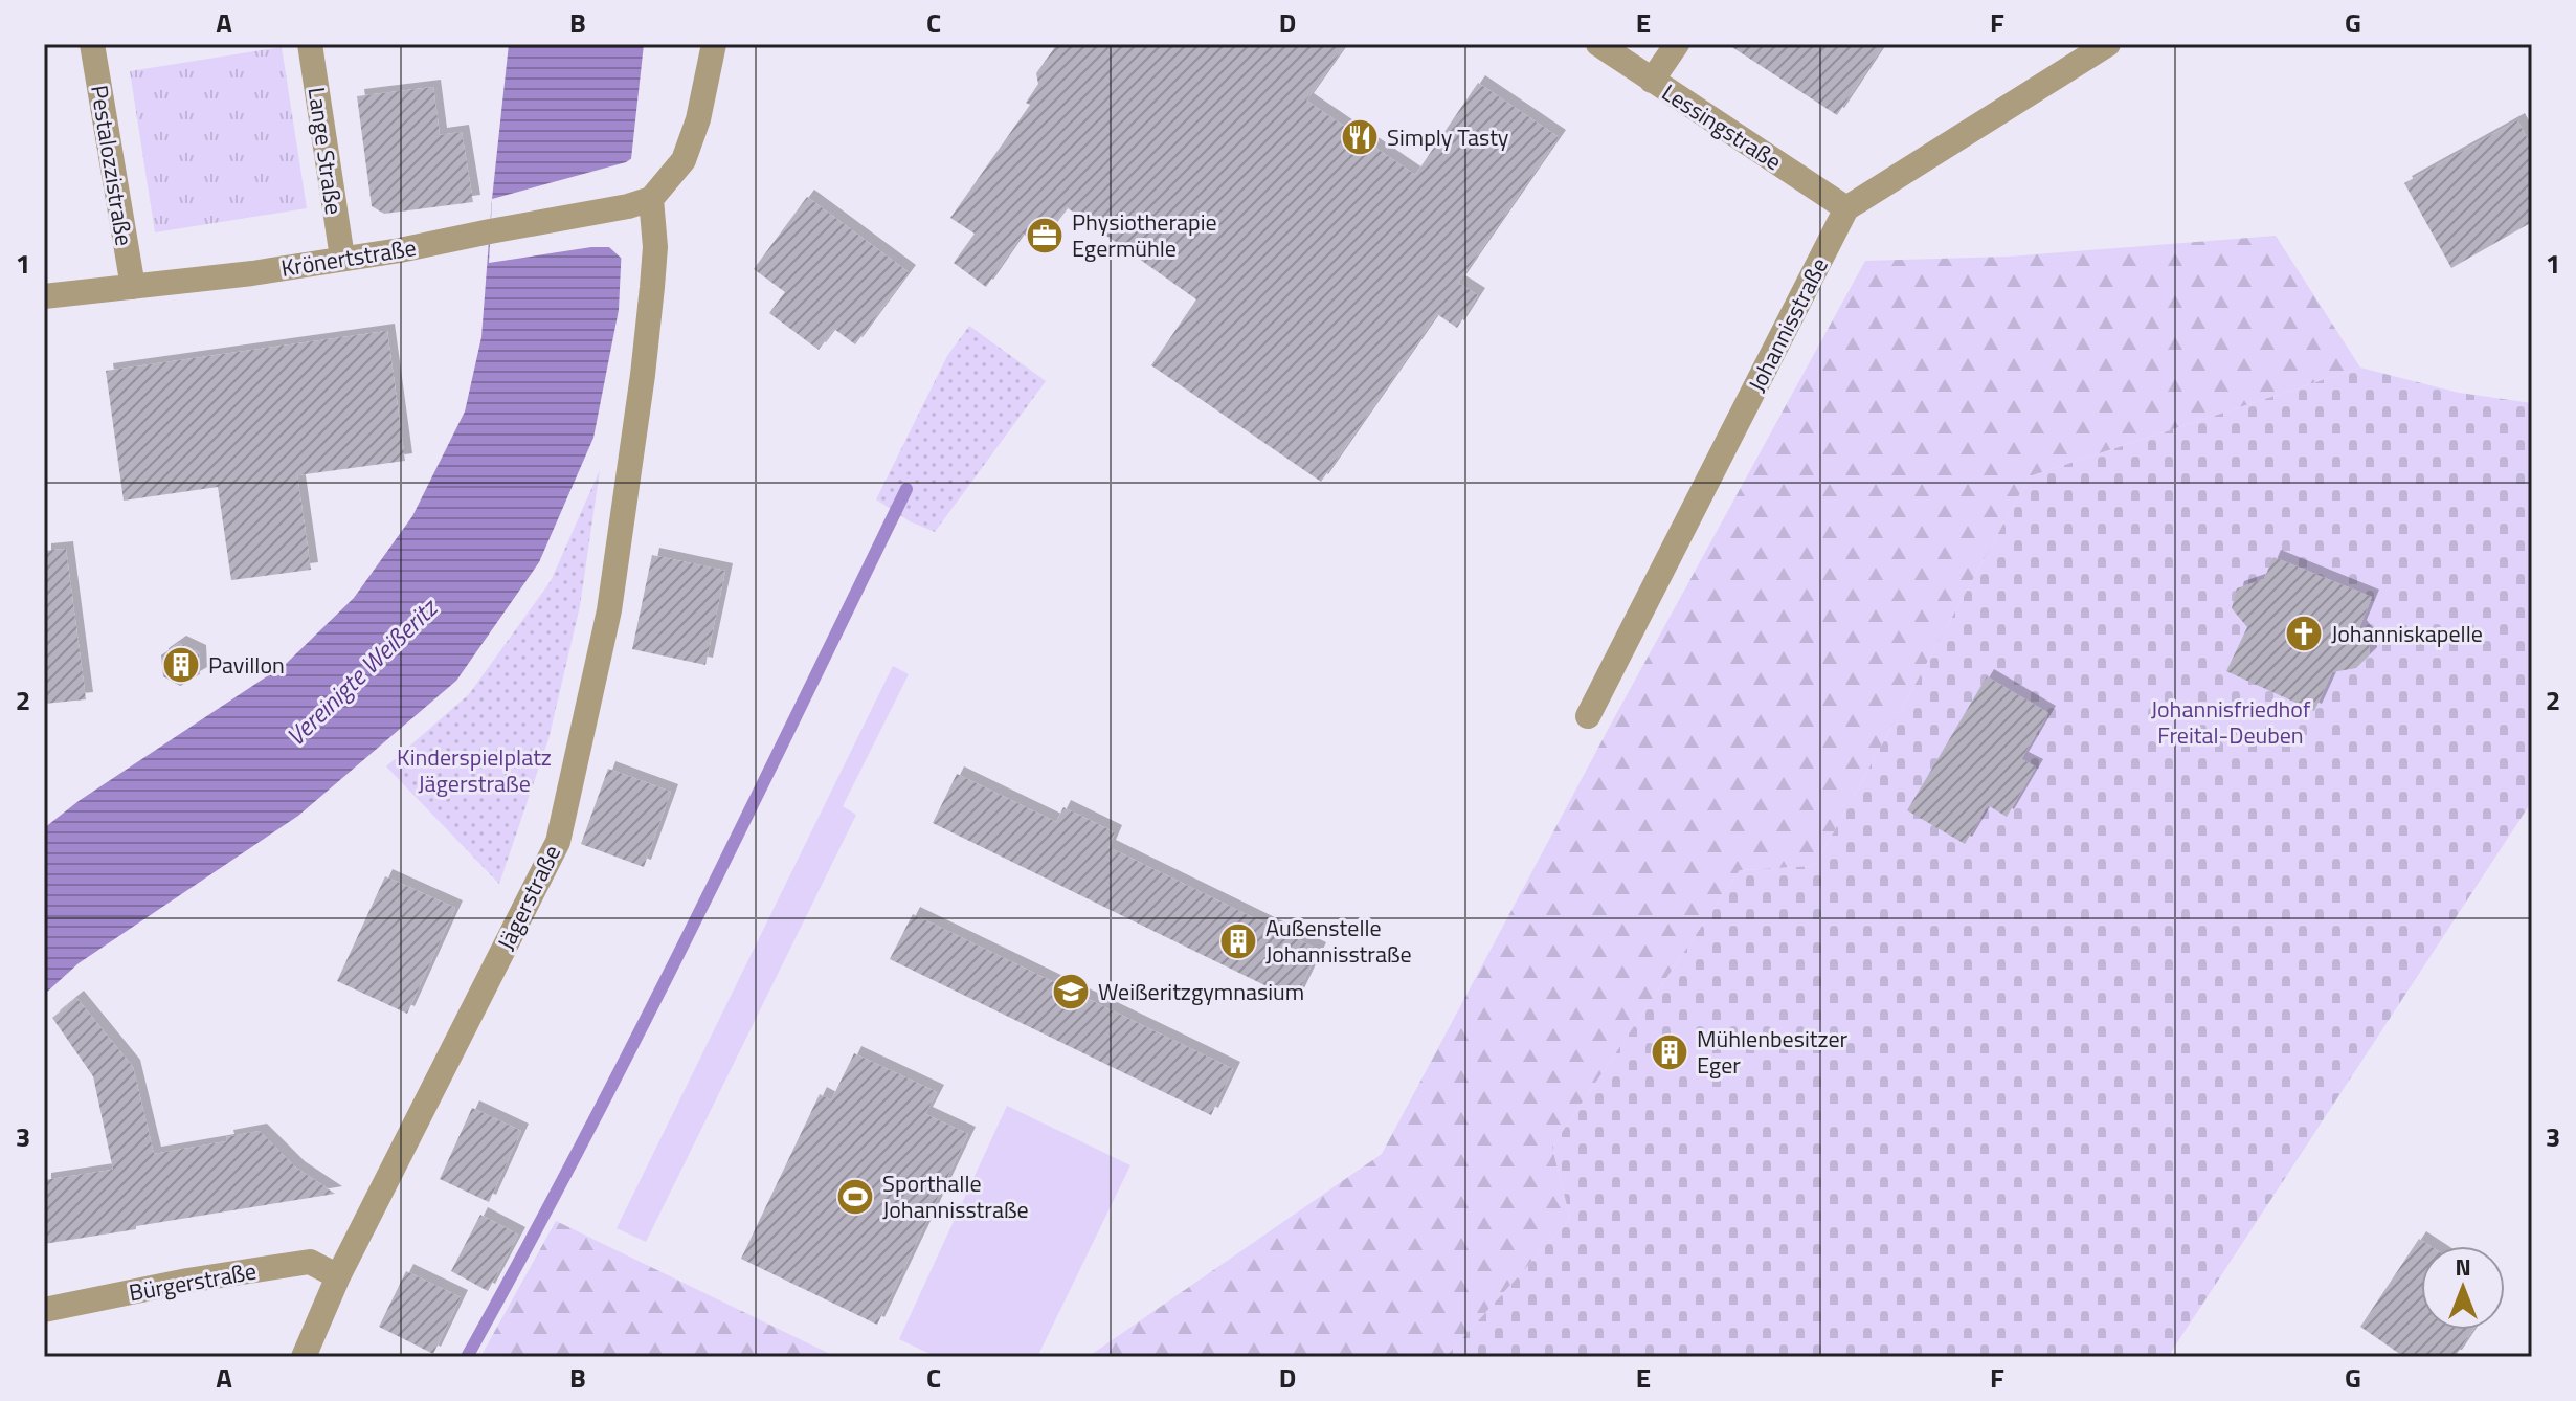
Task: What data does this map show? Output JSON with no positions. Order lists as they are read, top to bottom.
{
  "streets": {
    "street": [
      "Lessingstraße",
      "Lange Straße",
      "Pestalozzistraße",
      "Krönertstraße",
      "Johannisstraße",
      "Jägerstraße",
      "Bürgerstraße"
    ]
  },
  "crossings": [
    ["Lessingstraße", "Johannisstraße"],
    ["Lange Straße", "Krönertstraße"],
    ["Pestalozzistraße", "Krönertstraße"],
    ["Krönertstraße", "Jägerstraße"],
    ["Jägerstraße", "Bürgerstraße"]
  ],
  "water": ["Vereinigte Weißeritz"],
  "parks": ["Johannisfriedhof Freital-Deuben", "Kinderspielplatz Jägerstraße"],
  "places": {
    "restaurant": ["Simply Tasty"],
    "office": ["Physiotherapie Egermühle"],
    "church": ["Johanniskapelle"],
    "building": ["Pavillon", "Außenstelle Johannisstraße", "Mühlenbesitzer Eger"],
    "school or university": ["Weißeritzgymnasium"],
    "sports": ["Sporthalle Johannisstraße"]
  },
  "north": "top",
  "grid": {
    "columns": [
      "A",
      "B",
      "C",
      "D",
      "E",
      "F",
      "G"
    ],
    "rows": ["1", "2", "3"]
  }
}
